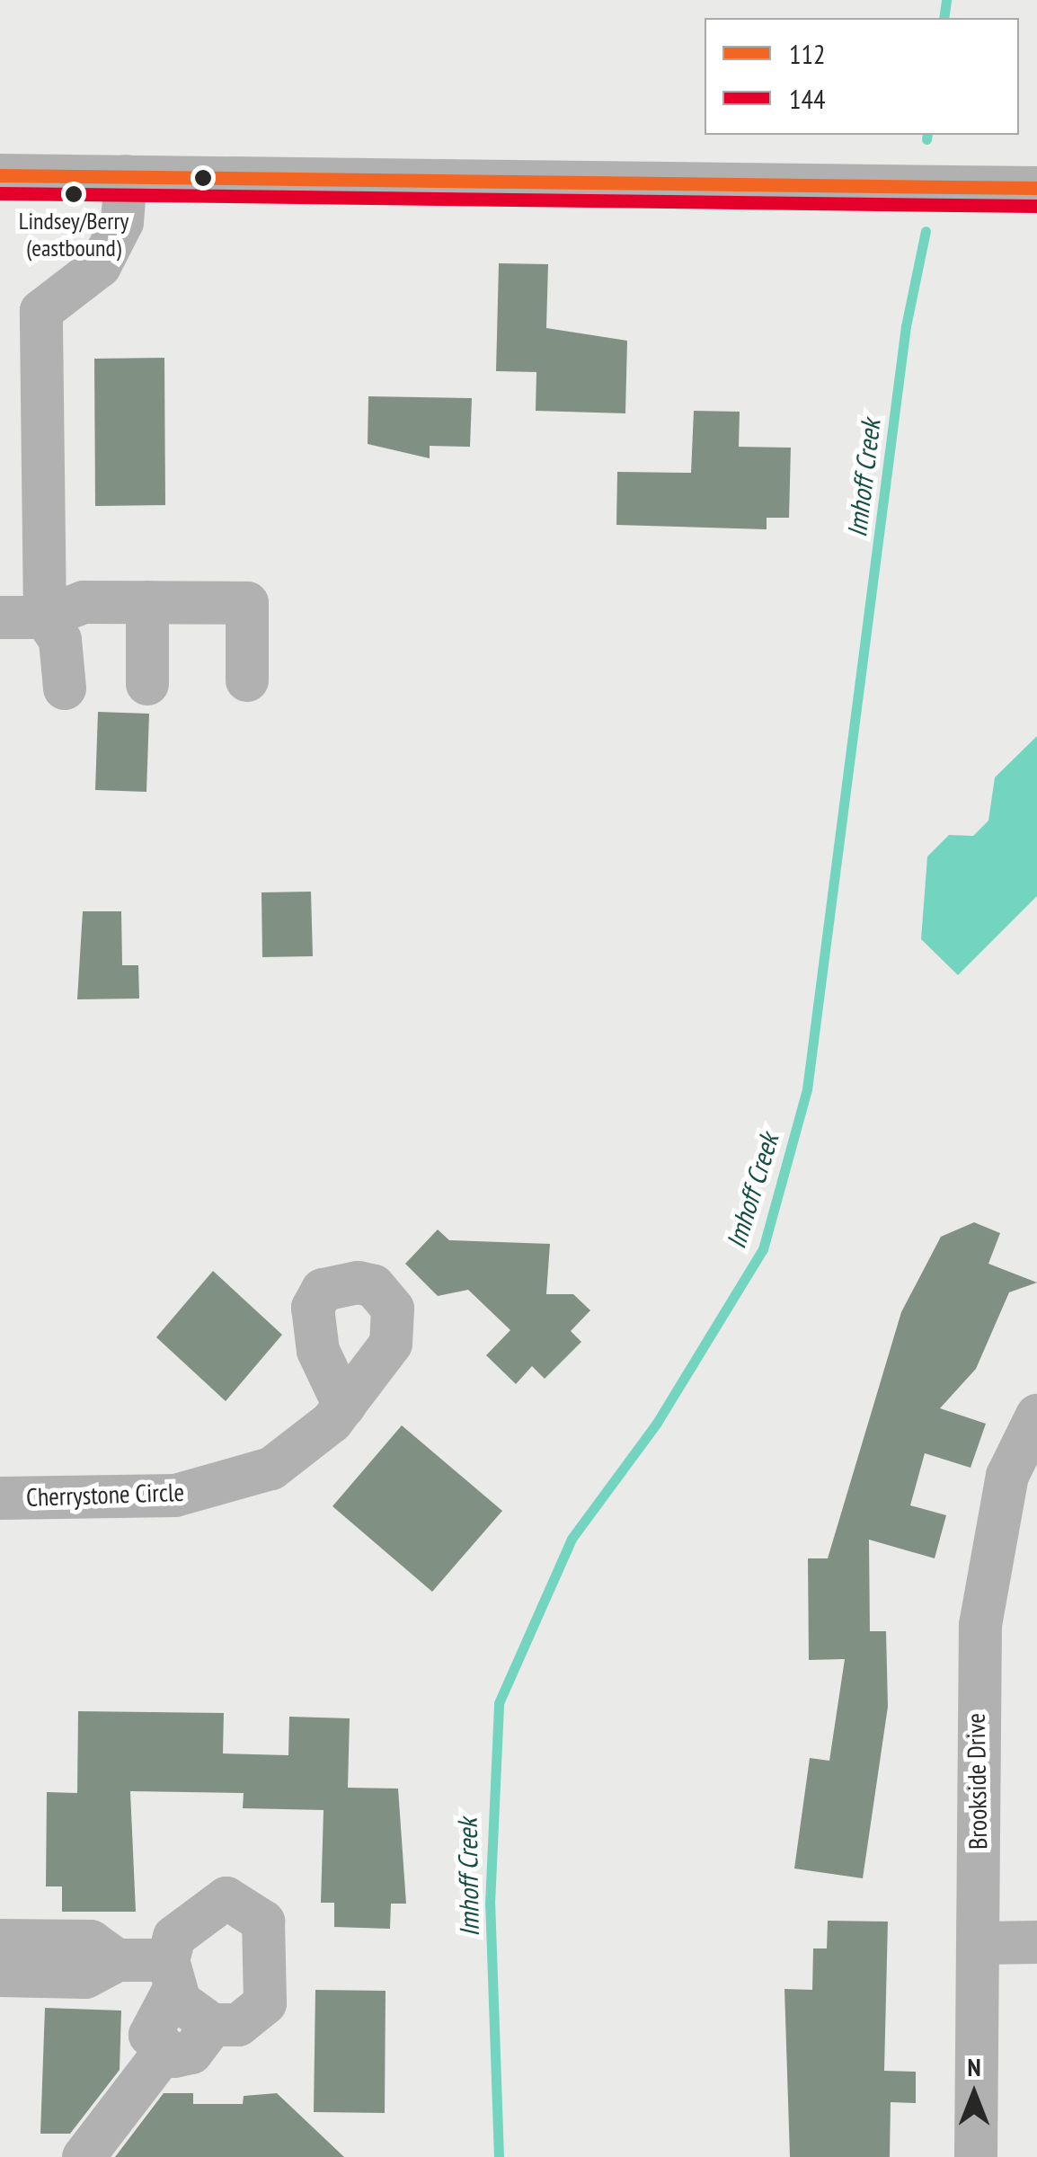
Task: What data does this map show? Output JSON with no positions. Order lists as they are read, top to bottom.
{
  "streets": {
    "street": ["Cherrystone Circle", "Brookside Drive"]
  },
  "water": ["Imhoff Creek"],
  "places": ["Lindsey/Berry (eastbound)"],
  "lines": ["transit line 112", "transit line 144"],
  "legend": ["112", "144"],
  "north": "top"
}
